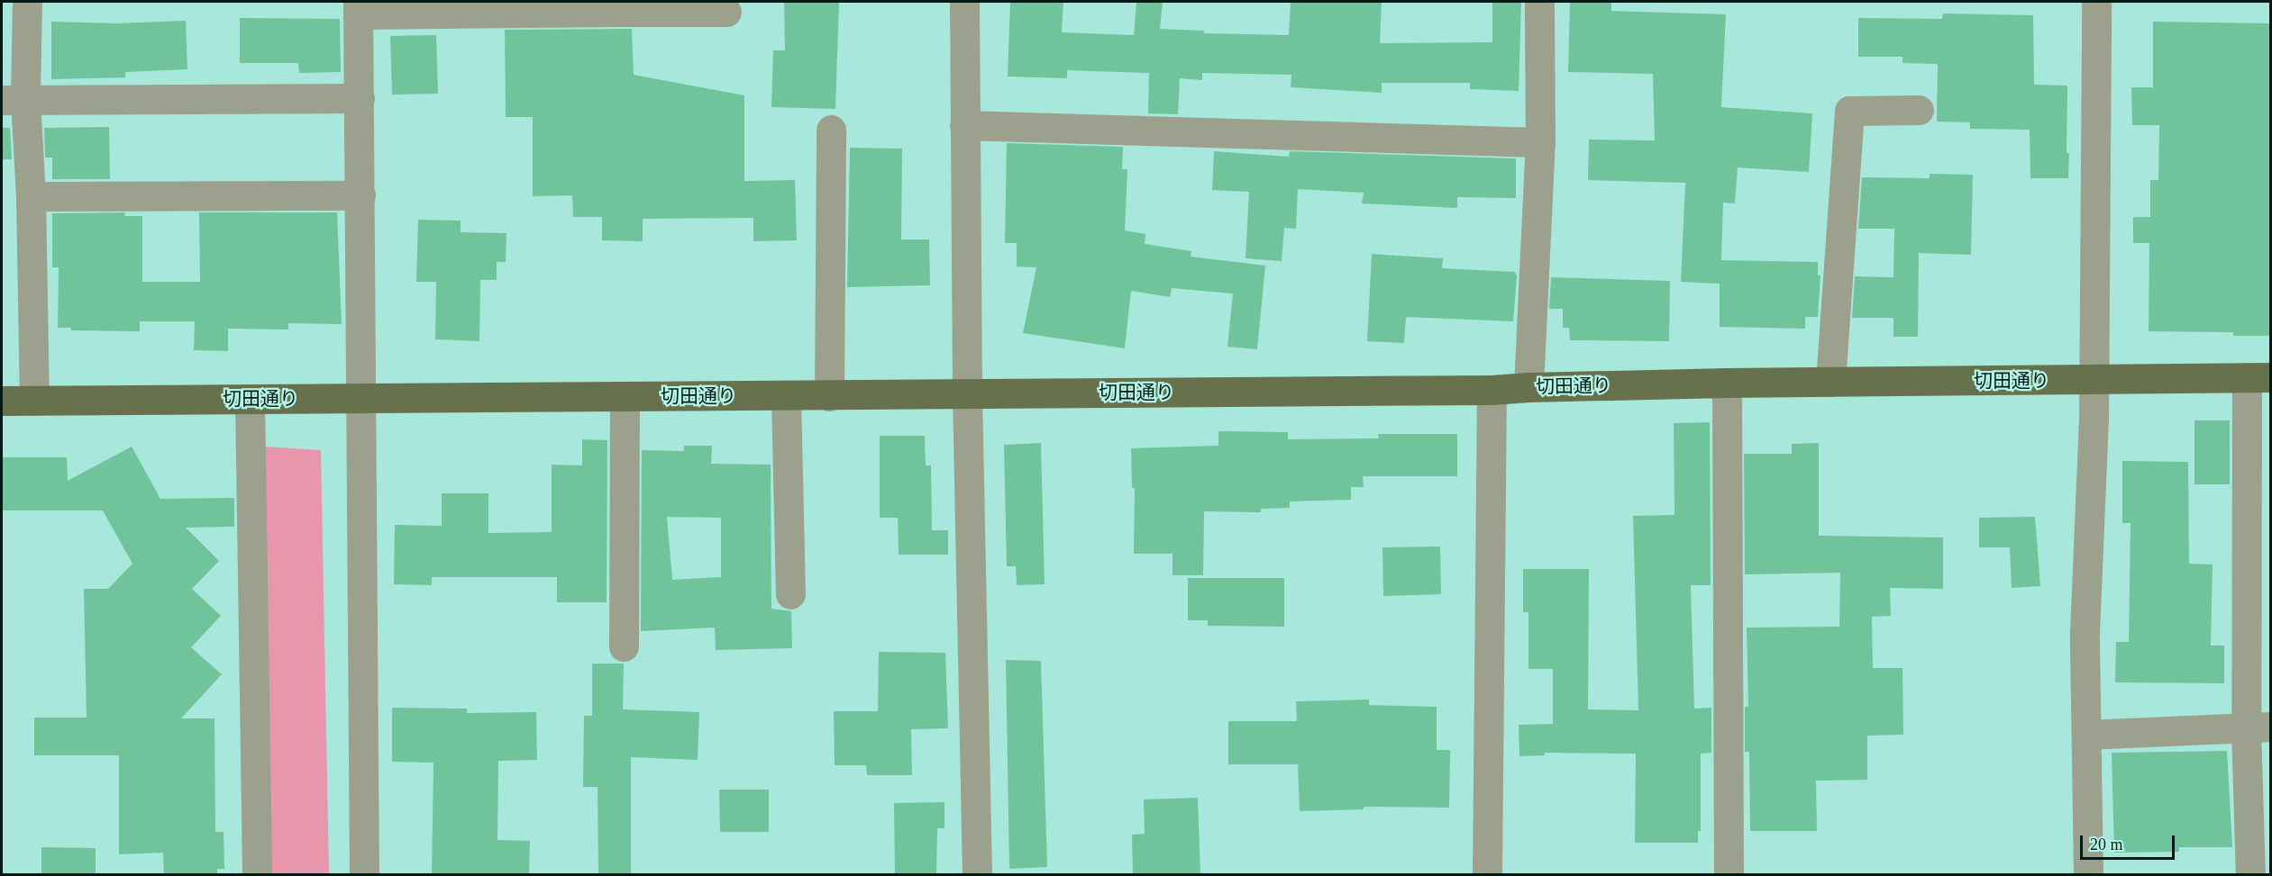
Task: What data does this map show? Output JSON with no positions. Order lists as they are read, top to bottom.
{
  "streets": {
    "main road": ["切田通り"]
  },
  "scale_bar": "20 m"
}
